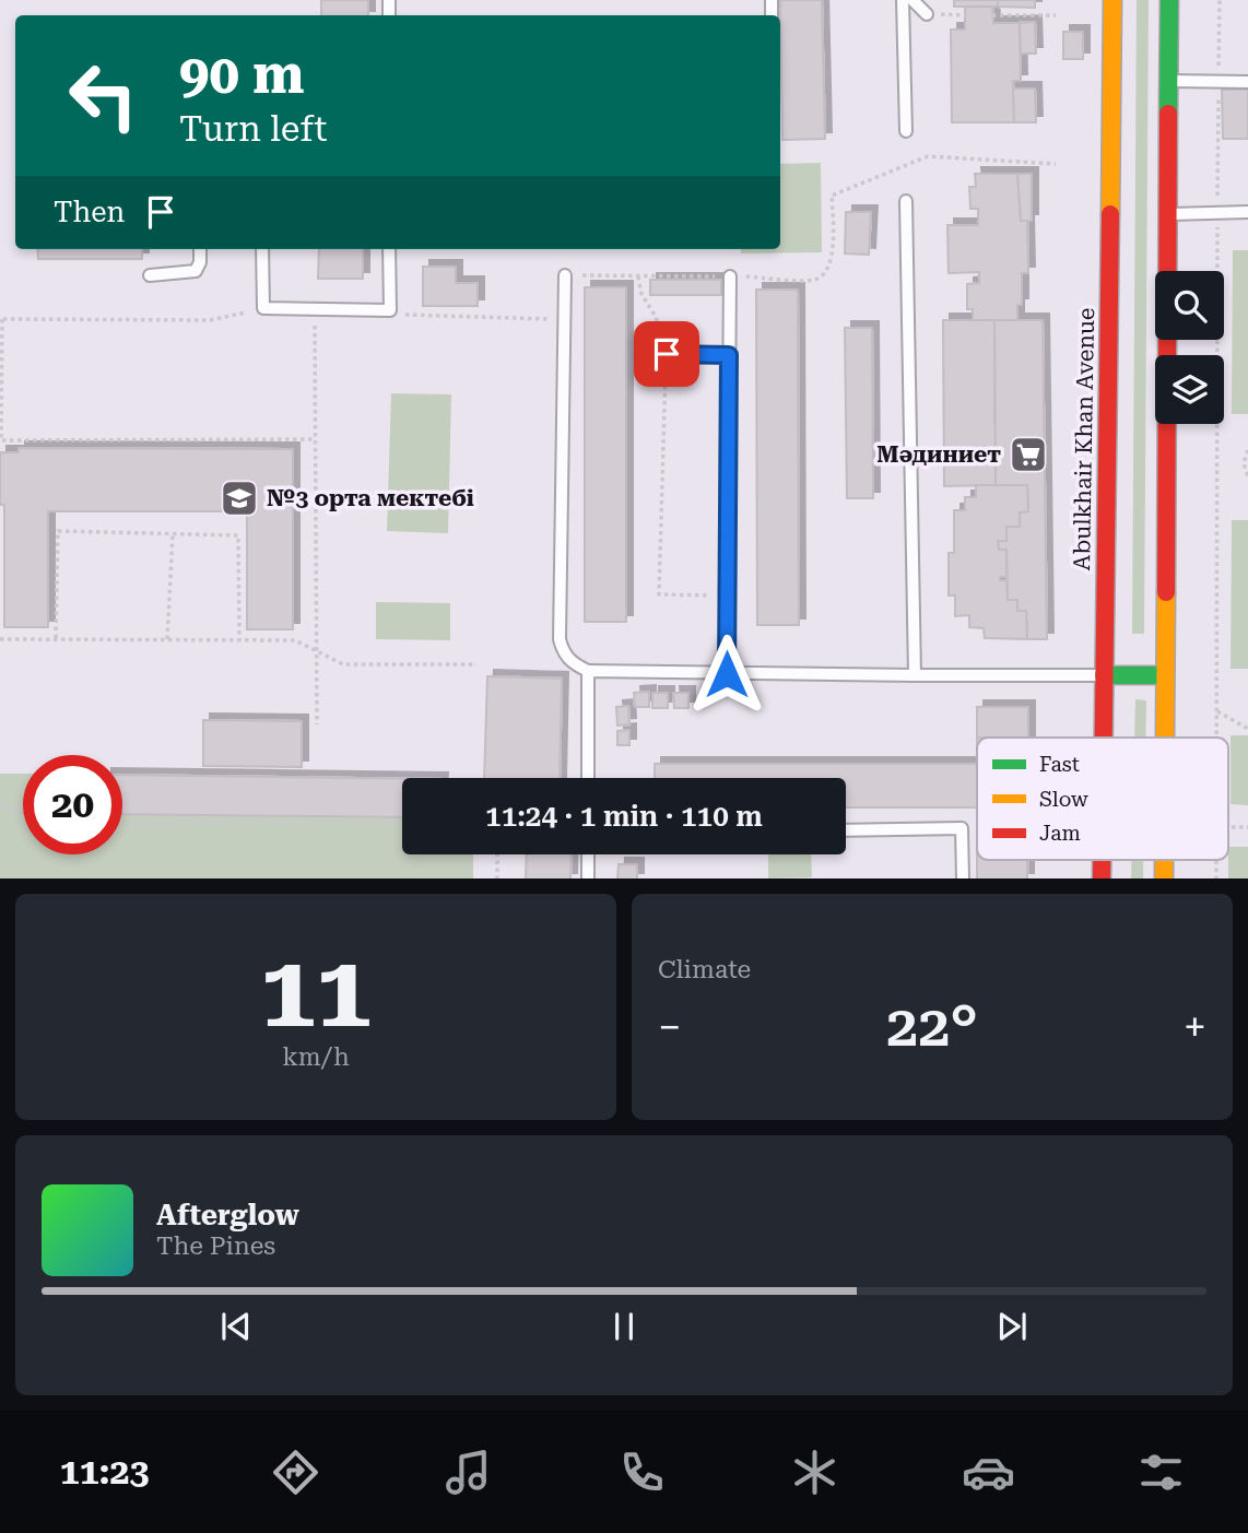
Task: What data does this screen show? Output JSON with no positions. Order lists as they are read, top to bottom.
{
  "streets": {
    "main road": ["Abulkhair Khan Avenue"]
  },
  "places": {
    "supermarket": ["Мәдиниет"],
    "school or university": ["№3 орта мектебі"]
  },
  "legend": ["Fast", "Slow", "Jam"],
  "page": {
    "turn": ["90 m", "Turn left"],
    "then": "Then",
    "limit": "20",
    "trip": "11:24 · 1 min · 110 m",
    "tile": [
      ["11", "km/h"],
      "Climate"
    ],
    "heat": ["−", "22°", "+"],
    "song": ["Afterglow", "The Pines"],
    "tabs": "11:23"
  }
}
